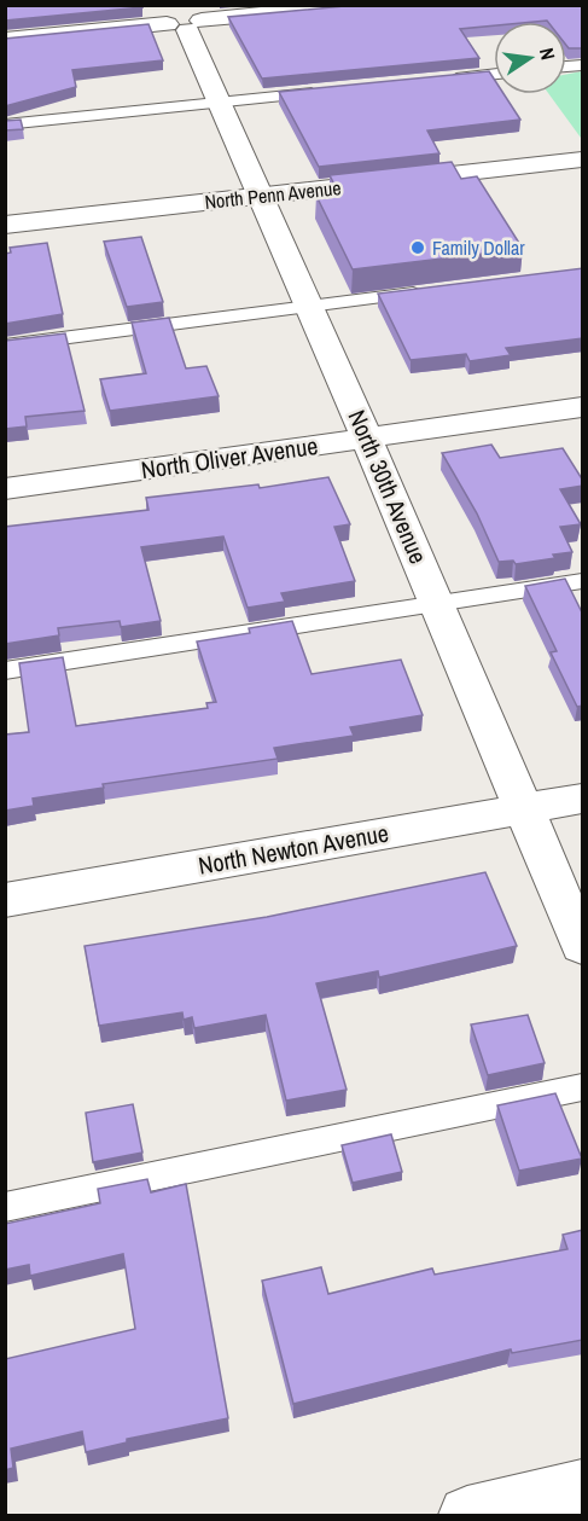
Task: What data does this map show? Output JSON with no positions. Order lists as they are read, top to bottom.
{
  "streets": {
    "street": [
      "North Penn Avenue",
      "North Oliver Avenue",
      "North 30th Avenue",
      "North Newton Avenue"
    ]
  },
  "crossings": [
    ["North Penn Avenue", "North 30th Avenue"],
    ["North Oliver Avenue", "North 30th Avenue"],
    ["North 30th Avenue", "North Newton Avenue"]
  ],
  "places": ["Family Dollar"],
  "north": "right"
}
